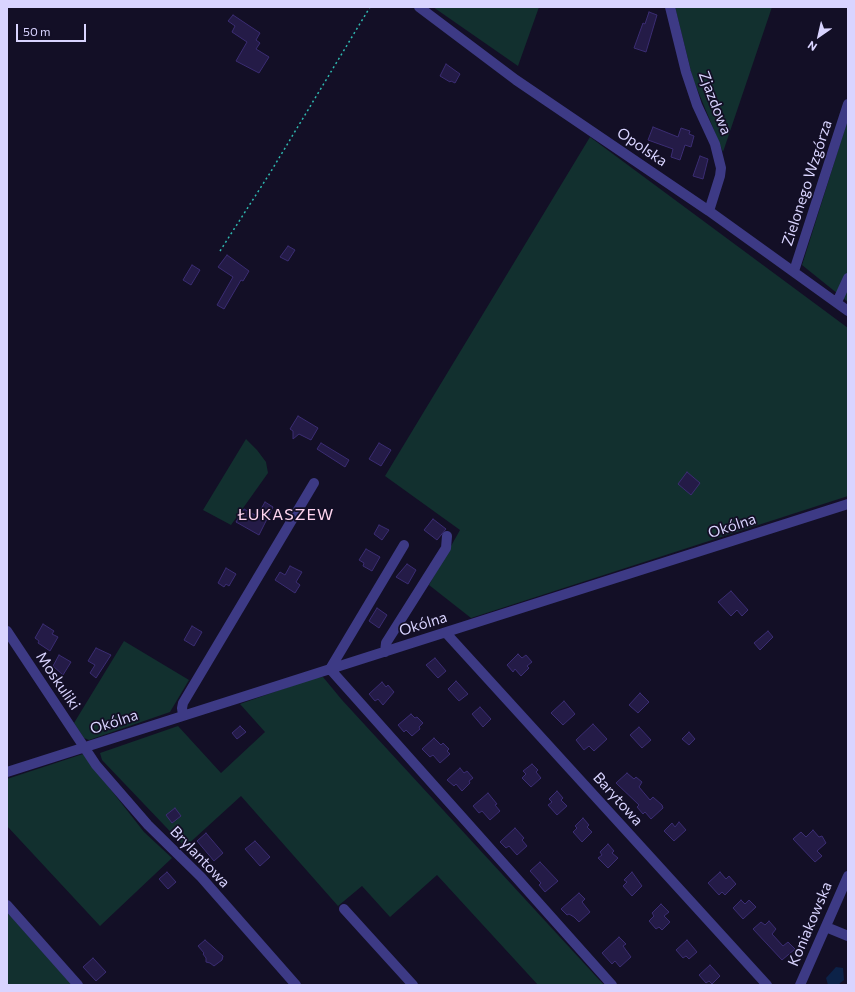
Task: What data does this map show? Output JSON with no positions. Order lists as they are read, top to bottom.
{
  "streets": {
    "street": [
      "Zjazdowa",
      "Opolska",
      "Zielonego Wzgórza",
      "Okólna",
      "Moskuliki",
      "Barytowa",
      "Brylantowa",
      "Koniakowska"
    ]
  },
  "crossings": [
    ["Zjazdowa", "Opolska"],
    ["Opolska", "Zielonego Wzgórza"],
    ["Okólna", "Moskuliki"],
    ["Okólna", "Barytowa"],
    ["Okólna", "Brylantowa"],
    ["Moskuliki", "Brylantowa"]
  ],
  "districts": ["ŁUKASZEW"],
  "scale_bar": "50 m",
  "north": "bottom left"
}
